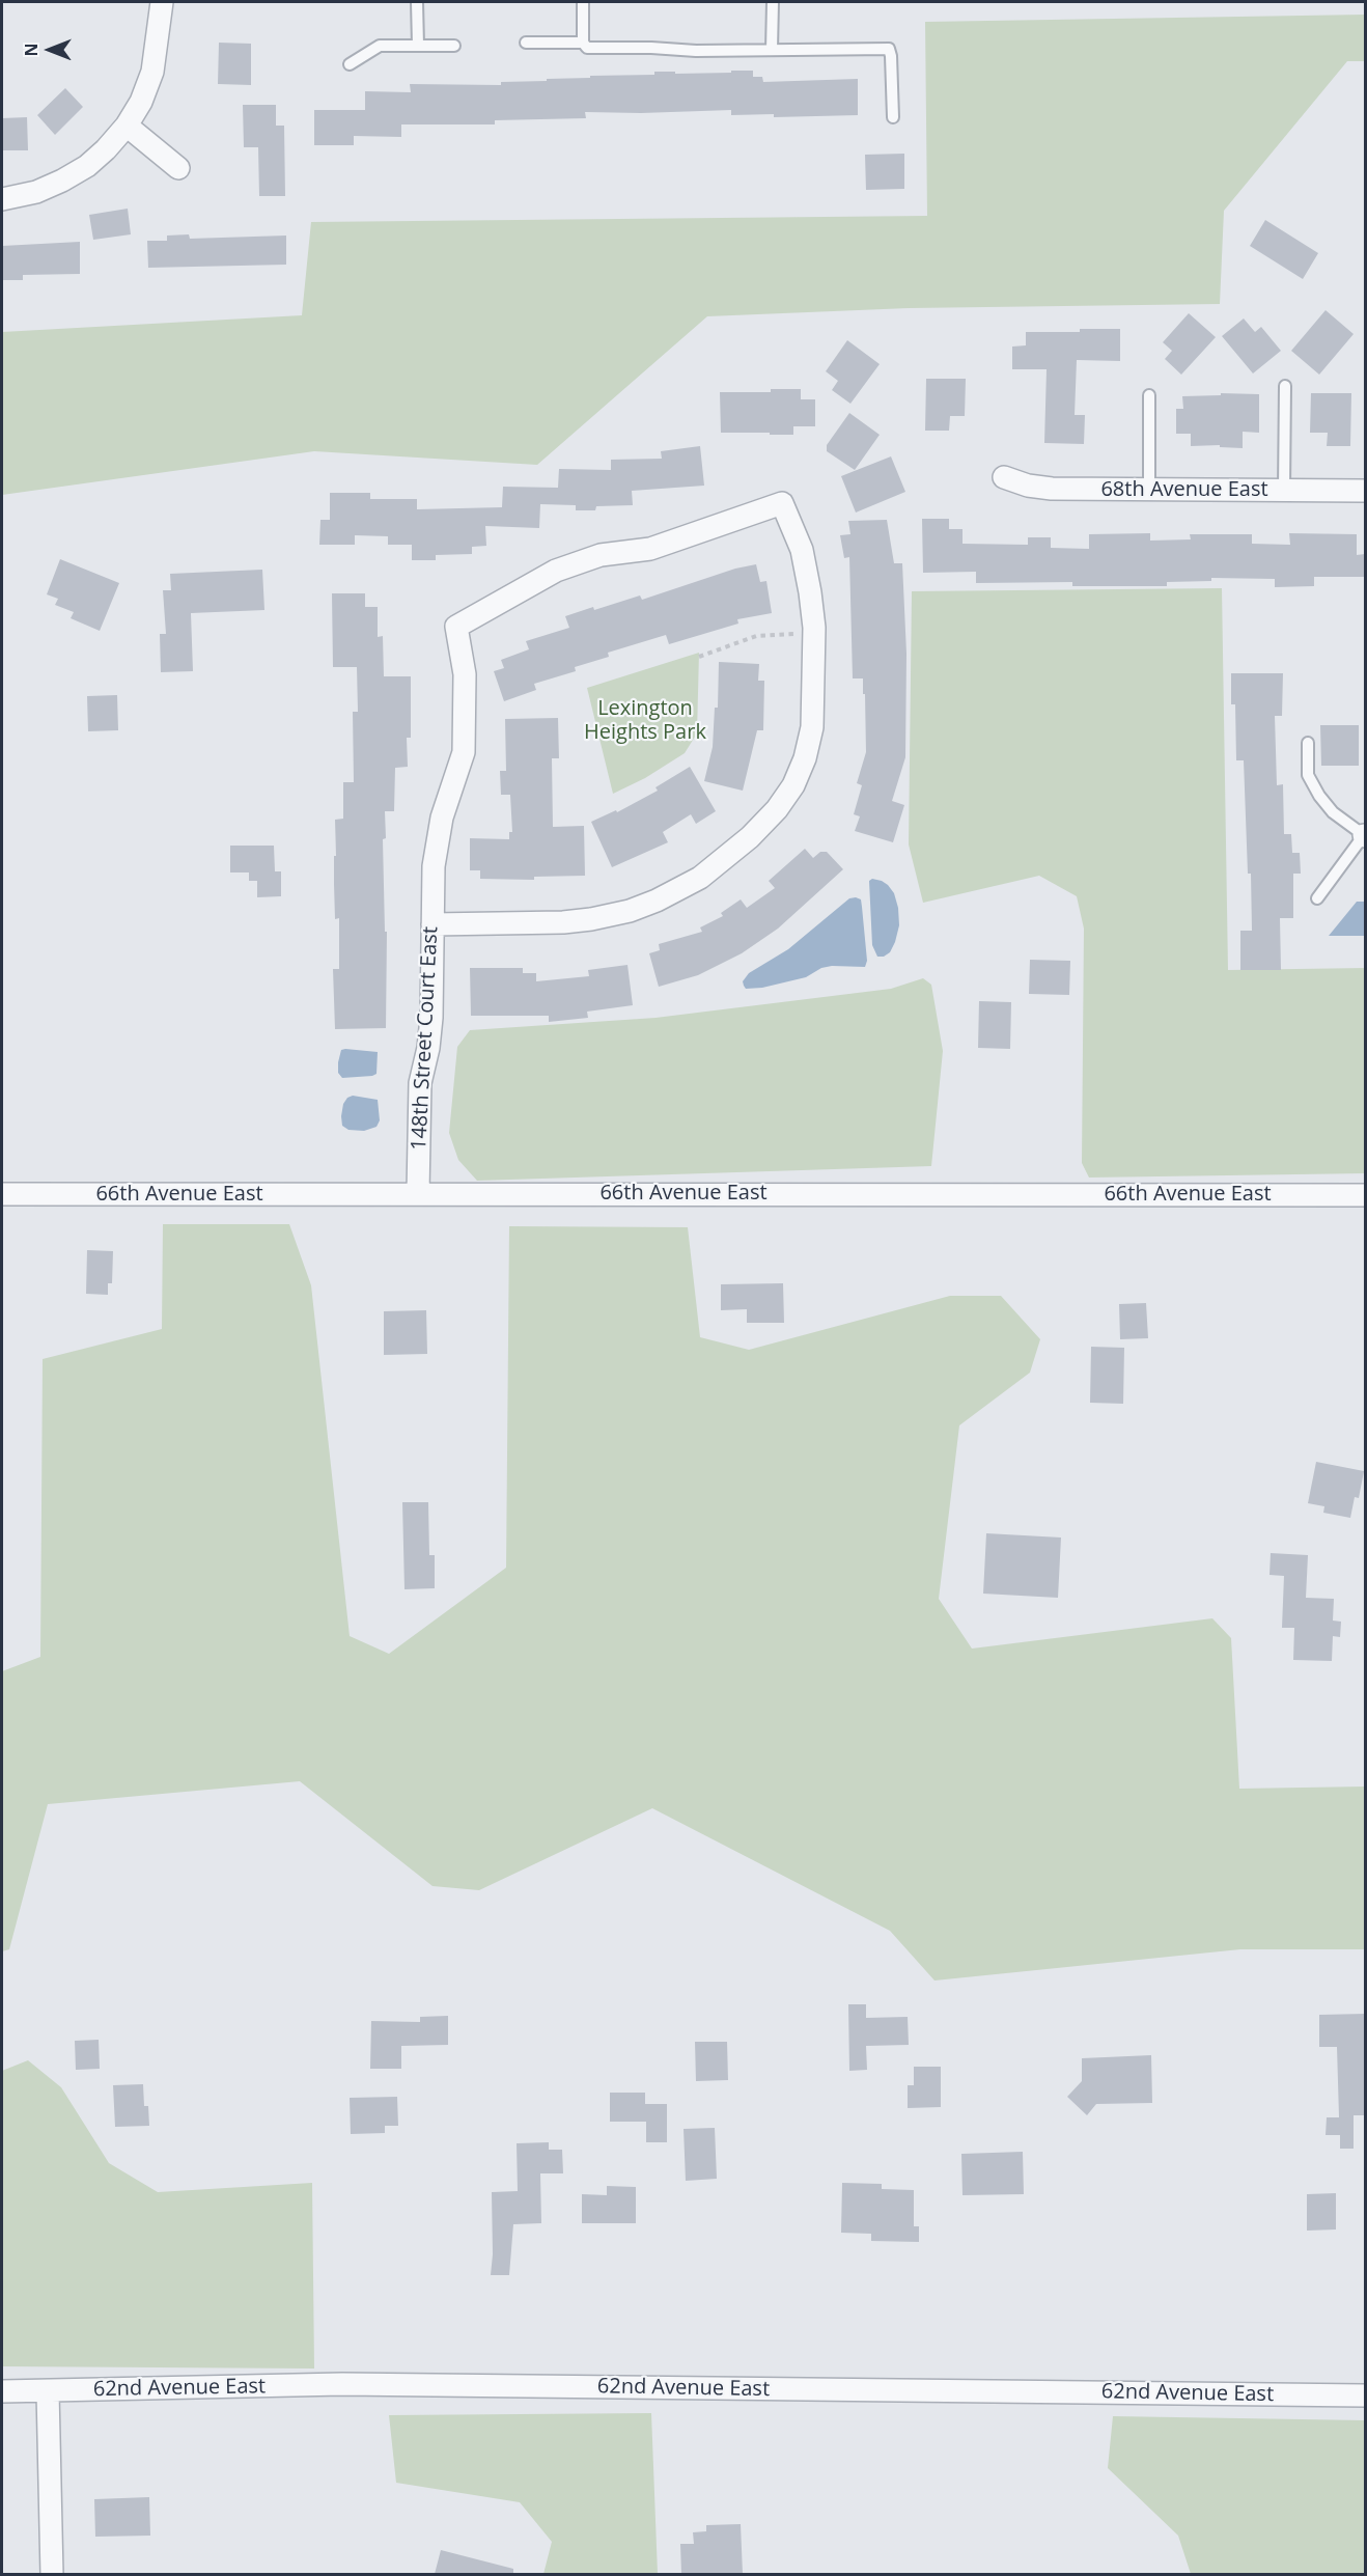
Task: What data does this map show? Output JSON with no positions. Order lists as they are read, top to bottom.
{
  "streets": {
    "street": [
      "68th Avenue East",
      "148th Street Court East",
      "66th Avenue East",
      "62nd Avenue East"
    ]
  },
  "crossings": [
    ["148th Street Court East", "66th Avenue East"]
  ],
  "parks": ["Lexington Heights Park"],
  "north": "left"
}
